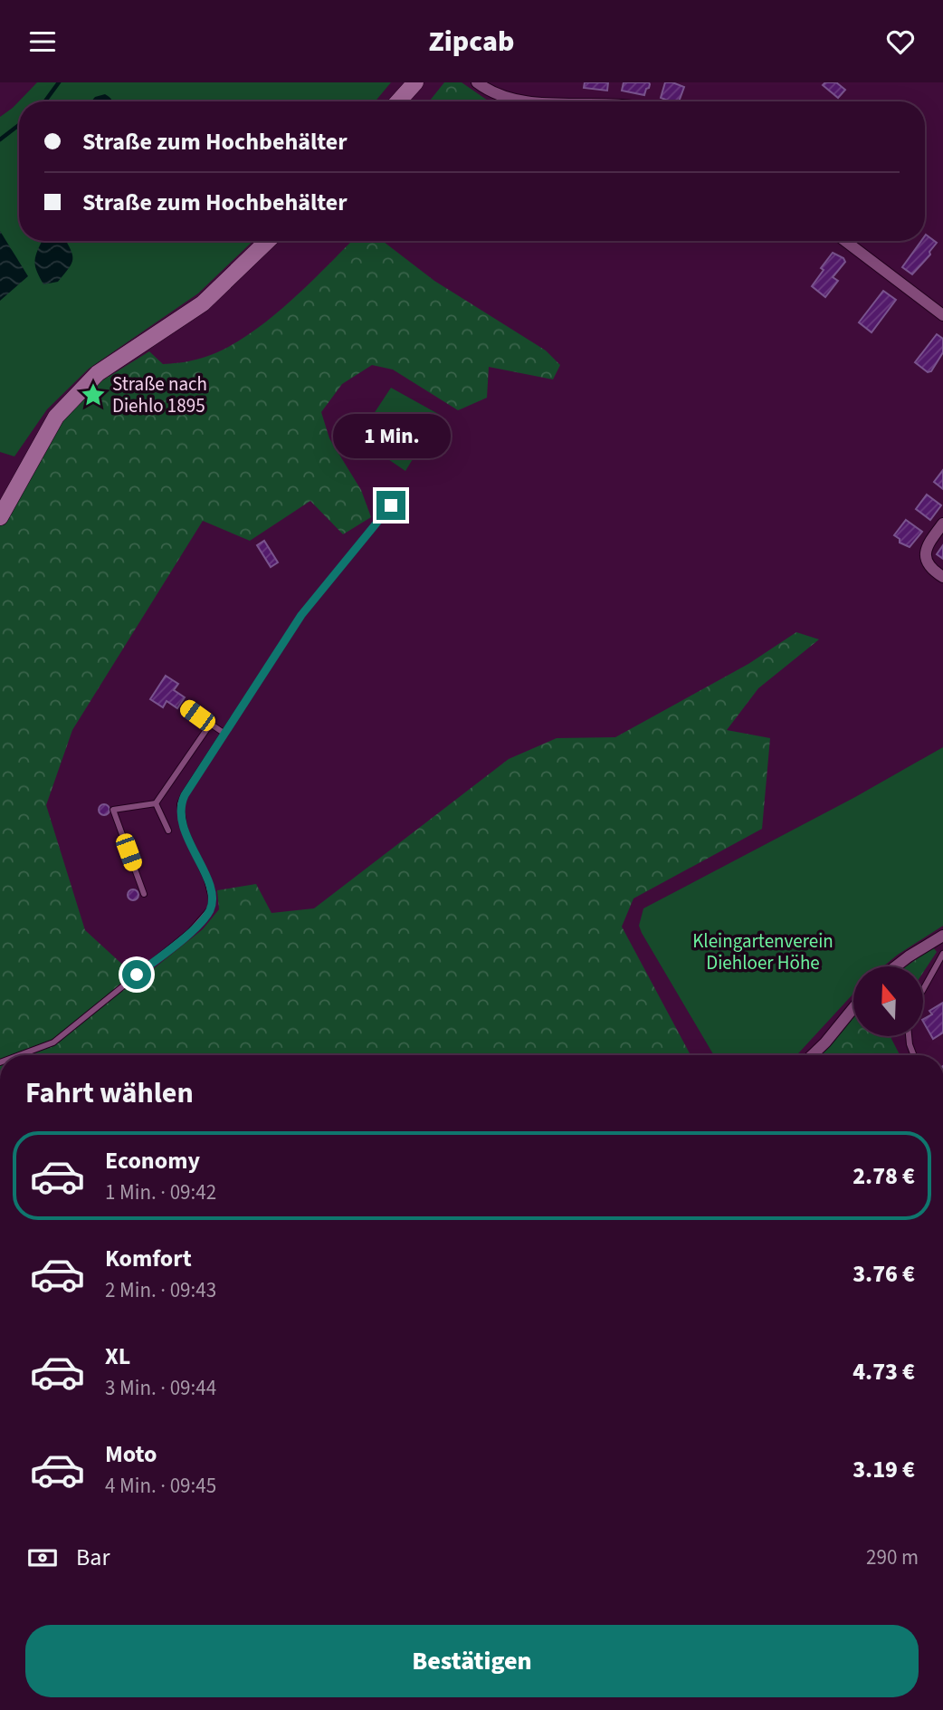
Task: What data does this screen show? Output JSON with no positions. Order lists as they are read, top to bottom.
{
  "parks": ["Kleingartenverein Diehloer Höhe"],
  "places": {
    "place": ["Straße nach Diehlo 1895"]
  },
  "north": "top",
  "page": {
    "header": "Zipcab",
    "banner": ["Straße zum Hochbehälter", "Straße zum Hochbehälter"],
    "bubble": "1 Min.",
    "heading": "Fahrt wählen",
    "list": [
      {
        "name": "Economy",
        "note": "1 Min. · 09:42",
        "value": "2.78 €"
      },
      {
        "name": "Komfort",
        "note": "2 Min. · 09:43",
        "value": "3.76 €"
      },
      {
        "name": "XL",
        "note": "3 Min. · 09:44",
        "value": "4.73 €"
      },
      {
        "name": "Moto",
        "note": "4 Min. · 09:45",
        "value": "3.19 €"
      }
    ],
    "pay": ["Bar", "290 m"],
    "buttons": "Bestätigen"
  }
}
